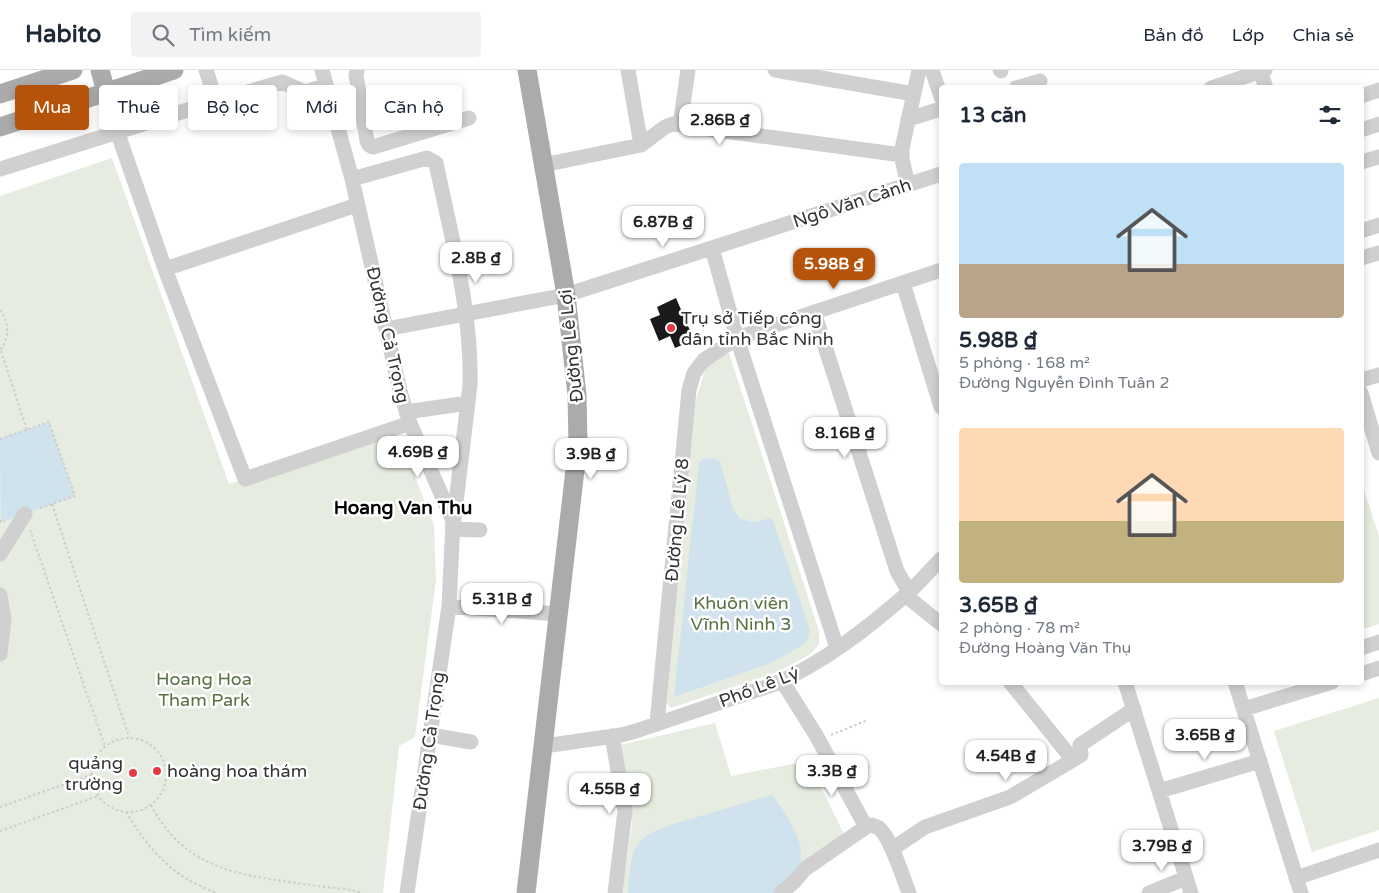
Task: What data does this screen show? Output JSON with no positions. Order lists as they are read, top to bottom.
{
  "streets": {
    "main road": ["Đường Lê Lợi"],
    "street": [
      "Ngô Văn Cảnh",
      "Đường Cả Trọng",
      "Đường Lê Lý 8",
      "Phố Lê Lý"
    ]
  },
  "crossings": [
    ["Ngô Văn Cảnh", "Đường Cả Trọng"],
    ["Ngô Văn Cảnh", "Đường Lê Lợi"],
    ["Đường Lê Lợi", "Phố Lê Lý"],
    ["Đường Lê Lý 8", "Phố Lê Lý"]
  ],
  "districts": ["Hoang Van Thu"],
  "parks": ["Khuôn viên Vĩnh Ninh 3", "Hoang Hoa Tham Park"],
  "places": ["Trụ sở Tiếp công dân tỉnh Bắc Ninh", "hoàng hoa thám", "quảng trường"],
  "page": {
    "header": "Habito",
    "search": "Tìm kiếm",
    "nav": ["Bản đồ", "Lớp", "Chia sẻ"],
    "chip": [
      "Mua",
      "Thuê",
      "Bộ lọc",
      "Mới",
      "Căn hộ"
    ],
    "heading": "13 căn",
    "price": [
      "2.86B ₫",
      "6.87B ₫",
      "2.8B ₫",
      "5.98B ₫",
      "8.16B ₫",
      "4.69B ₫",
      "3.9B ₫",
      "5.31B ₫",
      "3.65B ₫",
      "4.54B ₫",
      "3.3B ₫",
      "4.55B ₫",
      "3.79B ₫"
    ],
    "list": [
      {
        "name": "5.98B ₫",
        "note": "5 phòng · 168 m² · Đường Nguyễn Đình Tuân 2"
      },
      {
        "name": "3.65B ₫",
        "note": "2 phòng · 78 m² · Đường Hoàng Văn Thụ"
      }
    ]
  }
}
